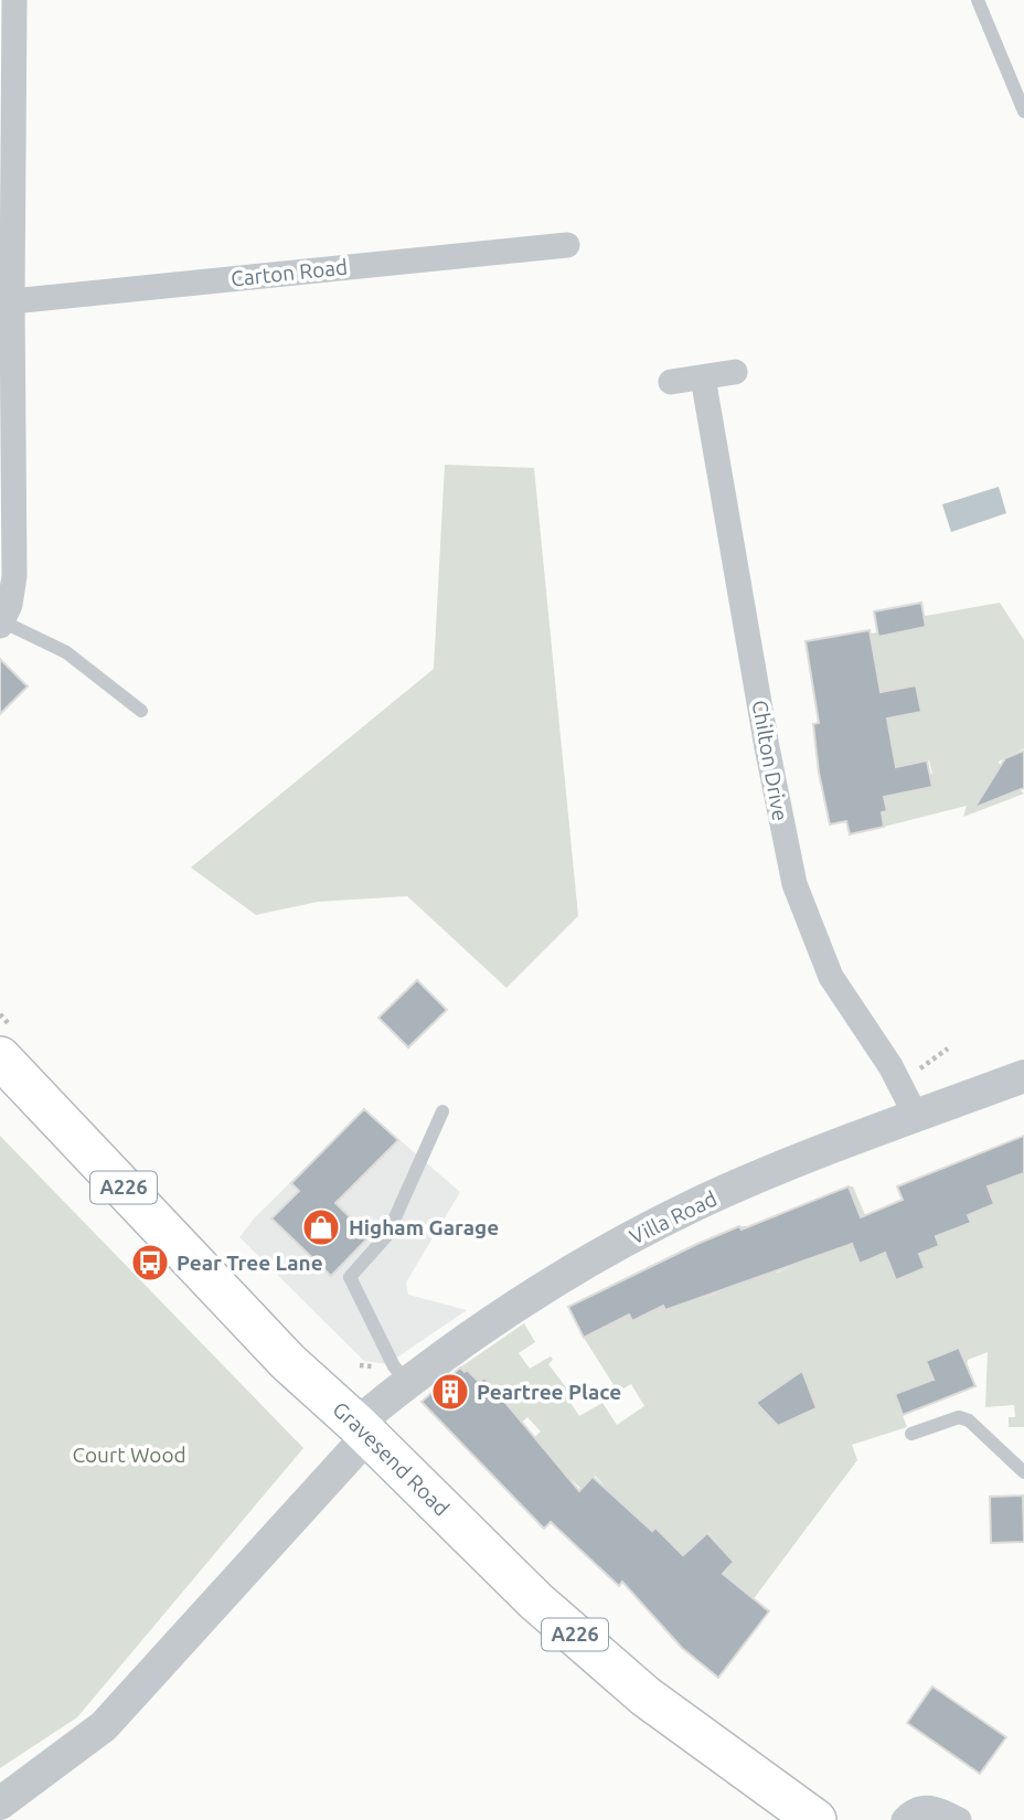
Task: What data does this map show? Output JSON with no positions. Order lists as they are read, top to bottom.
{
  "streets": {
    "main road": ["A226", "Gravesend Road"],
    "street": ["Carton Road", "Chilton Drive", "Villa Road"]
  },
  "crossings": [
    ["Chilton Drive", "Villa Road"],
    ["Villa Road", "Gravesend Road"]
  ],
  "parks": ["Court Wood"],
  "places": {
    "shop": ["Higham Garage"],
    "bus stop": ["Pear Tree Lane"],
    "building": ["Peartree Place"]
  }
}
